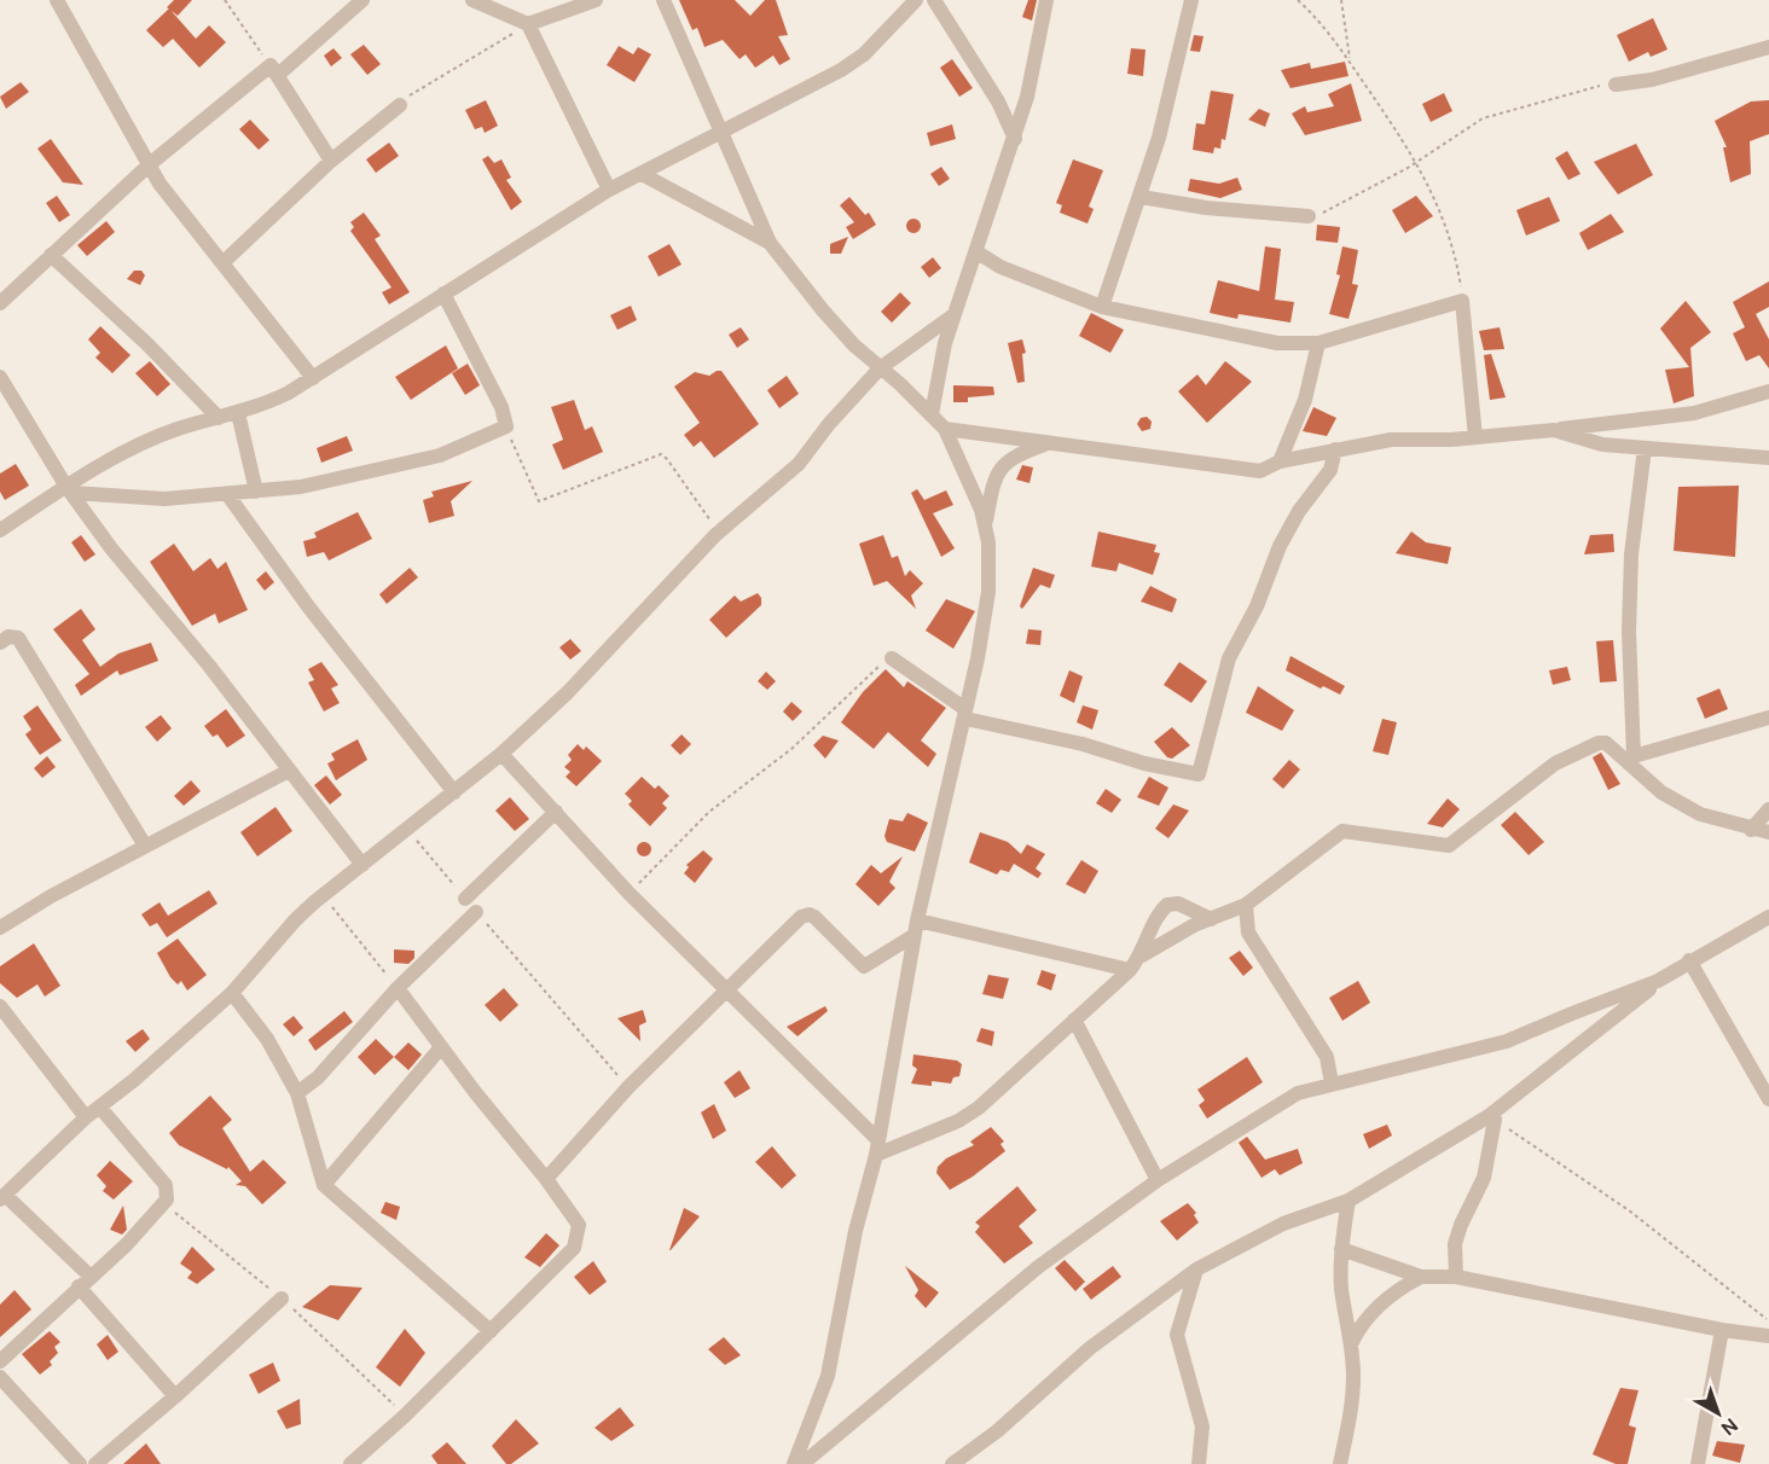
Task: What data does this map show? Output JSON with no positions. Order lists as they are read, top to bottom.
{
  "north": "bottom right"
}
